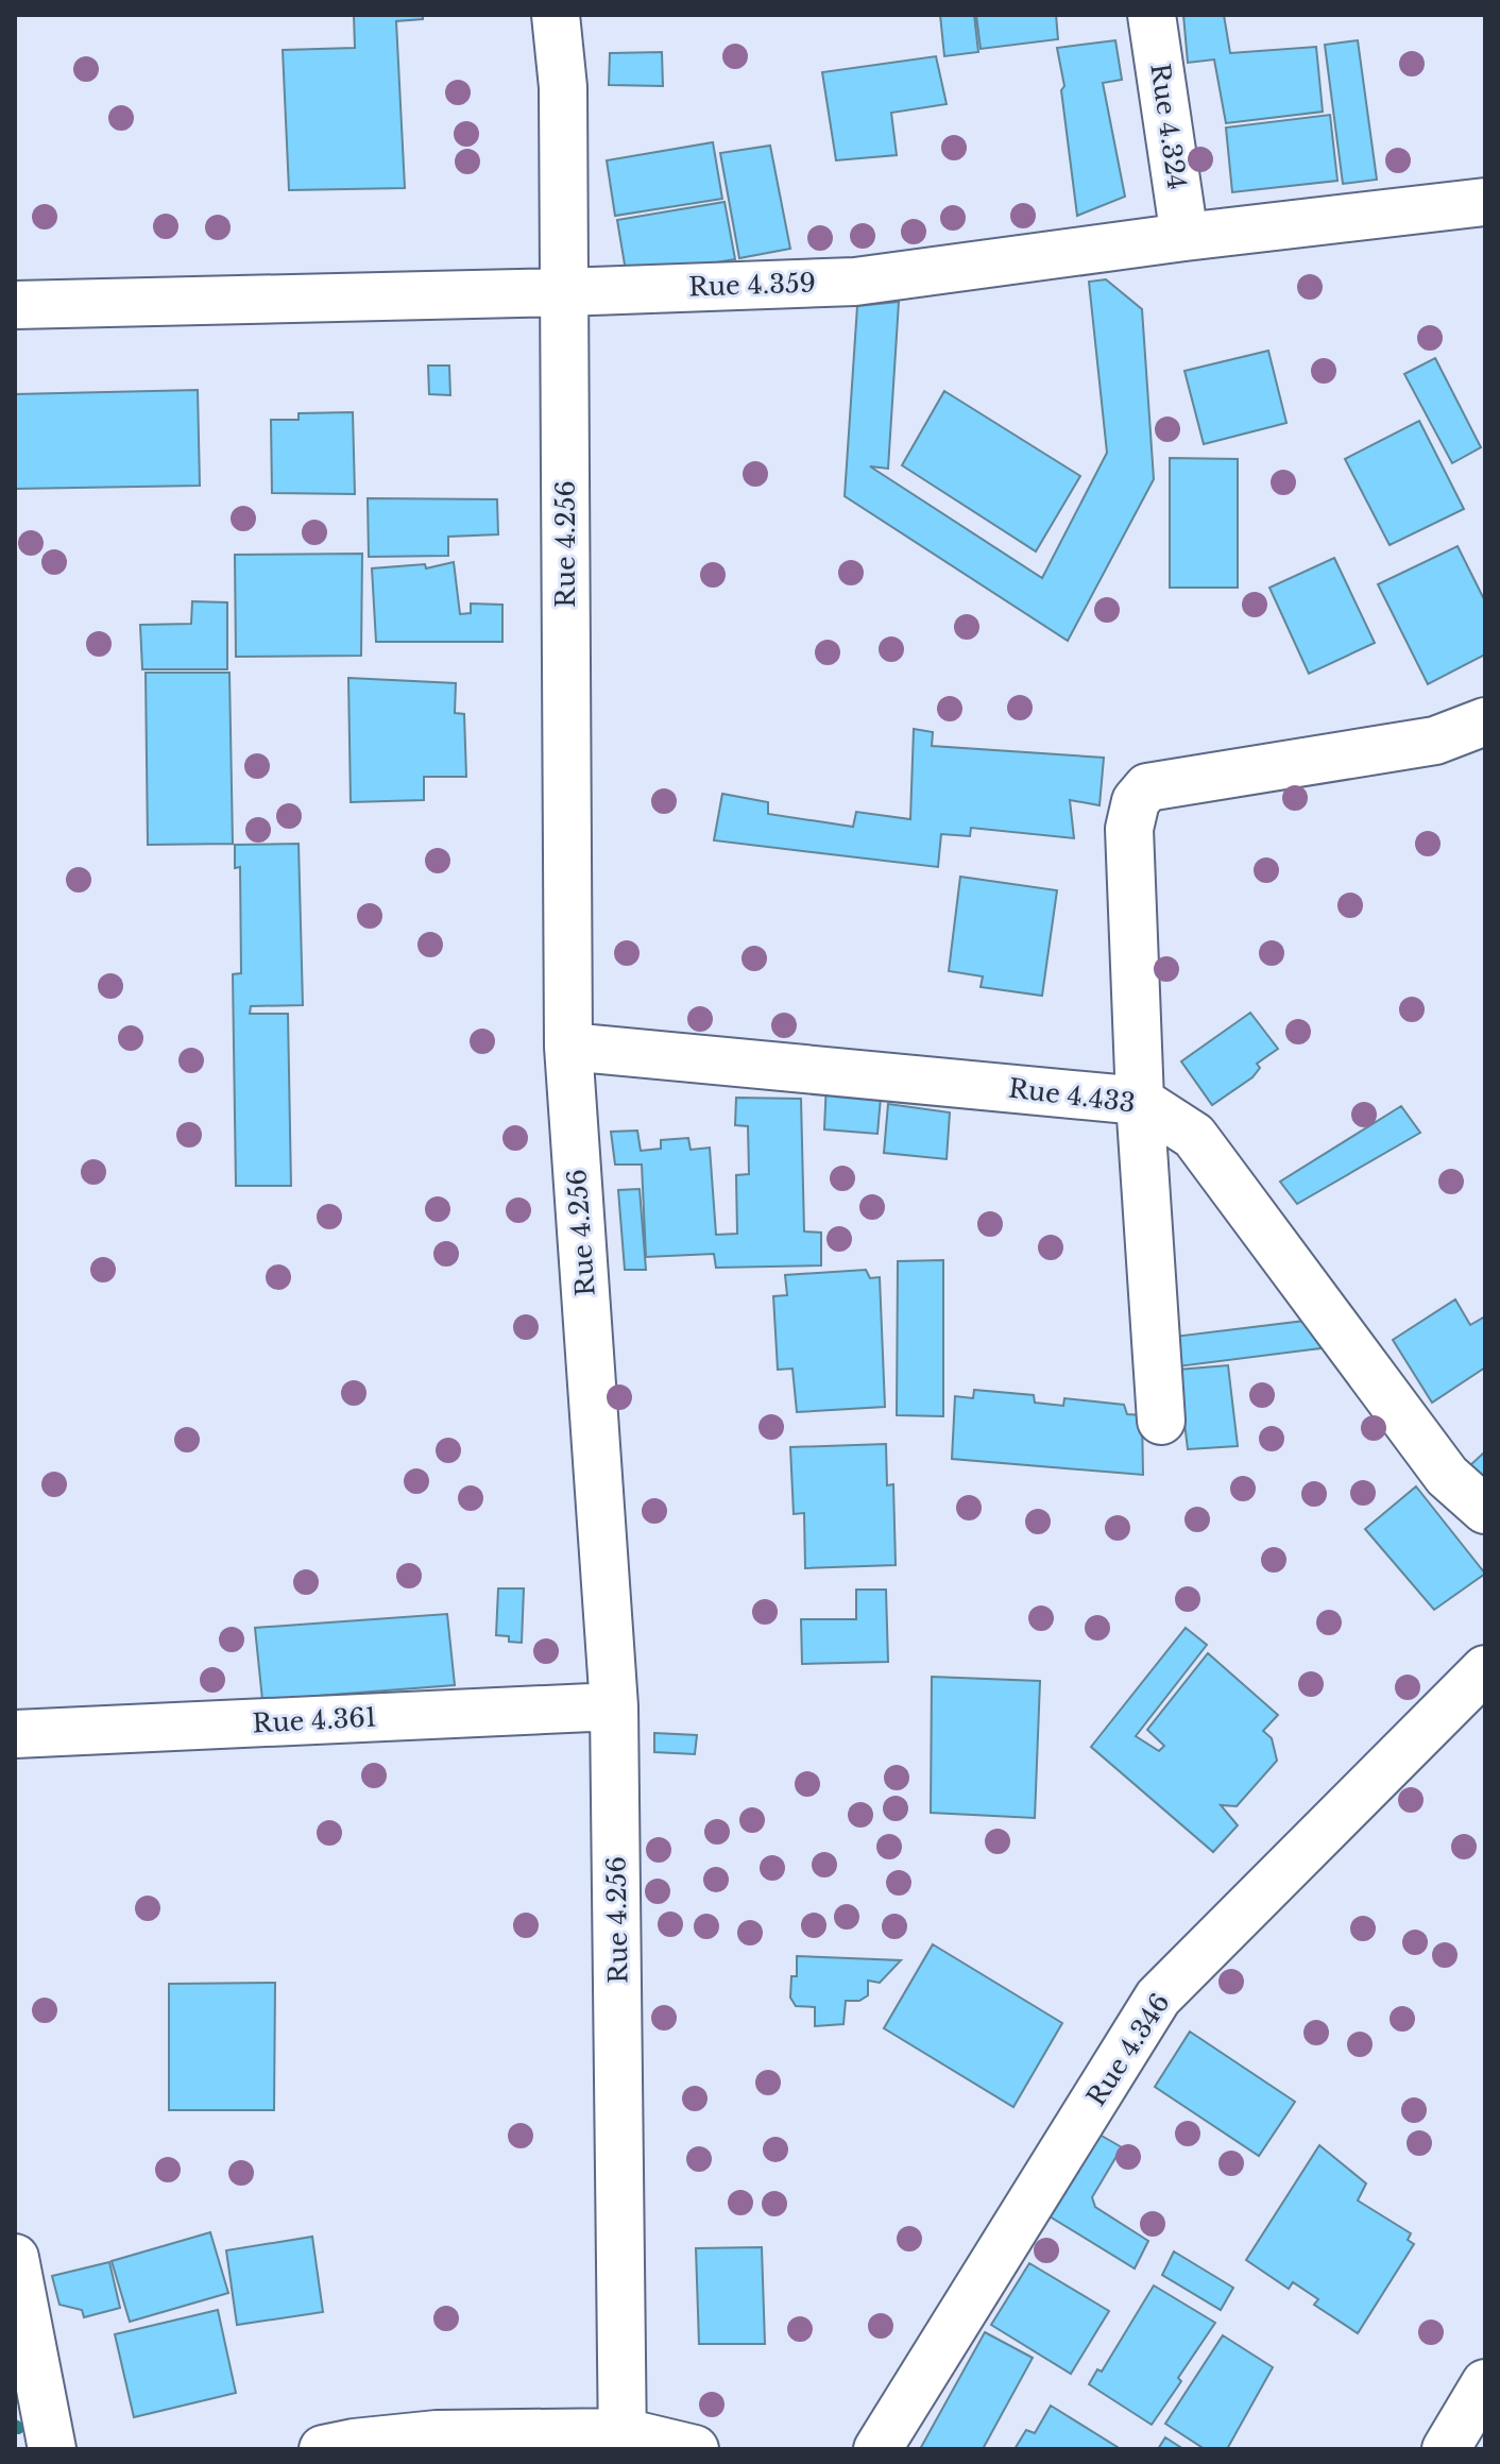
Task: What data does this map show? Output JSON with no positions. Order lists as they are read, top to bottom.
{
  "streets": {
    "street": [
      "Rue 4.324",
      "Rue 4.359",
      "Rue 4.256",
      "Rue 4.433",
      "Rue 4.361",
      "Rue 4.346"
    ]
  },
  "crossings": [
    ["Rue 4.324", "Rue 4.359"],
    ["Rue 4.359", "Rue 4.256"],
    ["Rue 4.256", "Rue 4.433"],
    ["Rue 4.256", "Rue 4.361"]
  ]
}
